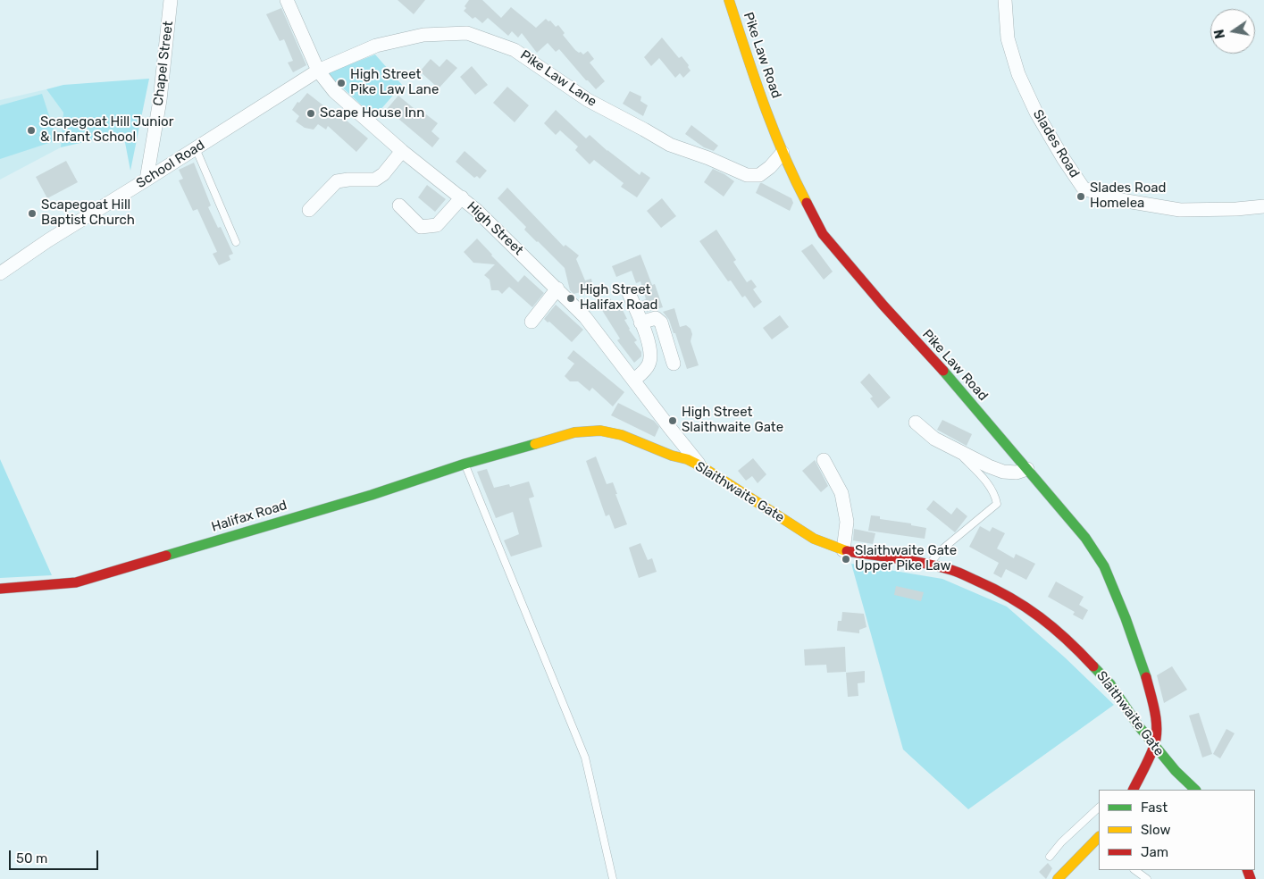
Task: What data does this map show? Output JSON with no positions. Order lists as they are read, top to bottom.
{
  "streets": {
    "street": [
      "Pike Law Road",
      "Chapel Street",
      "Pike Law Lane",
      "Slades Road",
      "School Road",
      "High Street",
      "Slaithwaite Gate",
      "Halifax Road"
    ]
  },
  "crossings": [
    ["Pike Law Road", "Pike Law Lane"],
    ["Pike Law Road", "Slaithwaite Gate"],
    ["Chapel Street", "School Road"],
    ["Pike Law Lane", "School Road"],
    ["Pike Law Lane", "High Street"],
    ["School Road", "High Street"],
    ["High Street", "Slaithwaite Gate"],
    ["Slaithwaite Gate", "Halifax Road"]
  ],
  "places": [
    "High Street Pike Law Lane",
    "Scape House Inn",
    "Scapegoat Hill Junior & Infant School",
    "Slades Road Homelea",
    "Scapegoat Hill Baptist Church",
    "High Street Halifax Road",
    "High Street Slaithwaite Gate",
    "Slaithwaite Gate Upper Pike Law"
  ],
  "legend": ["Fast", "Slow", "Jam"],
  "scale_bar": "50 m",
  "north": "left"
}
